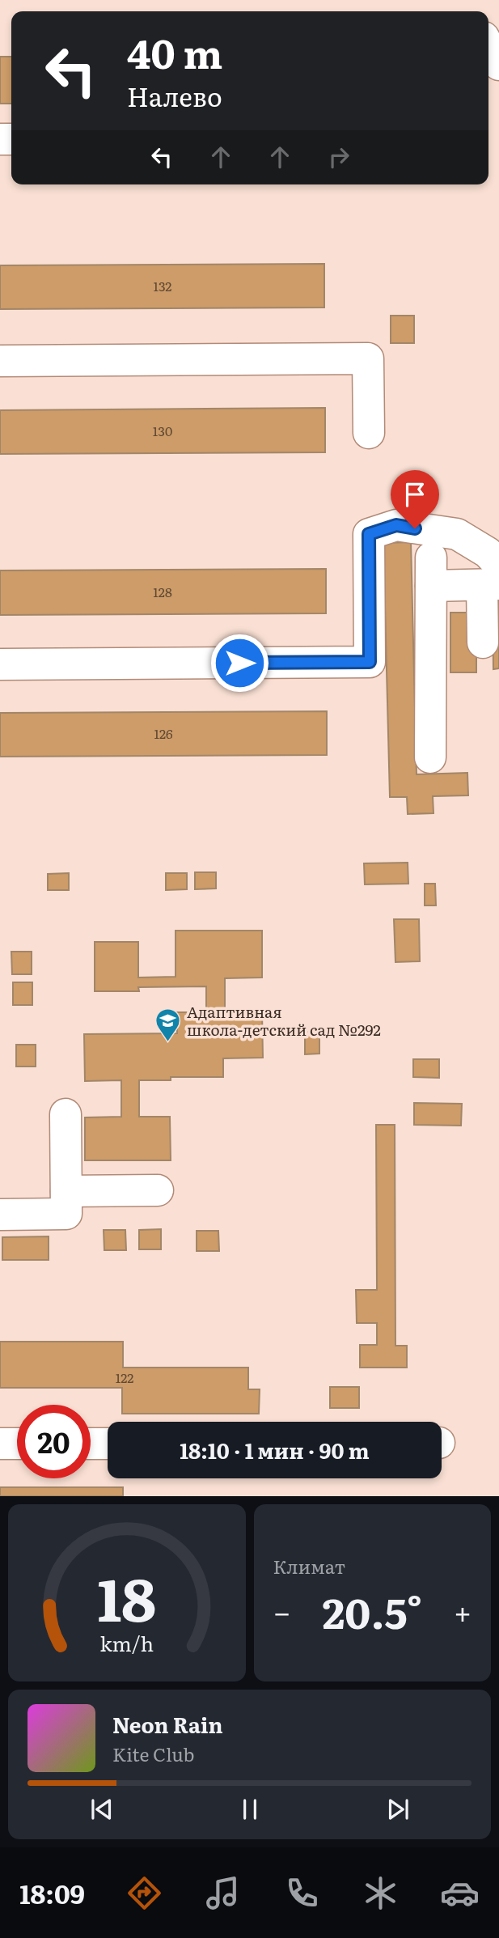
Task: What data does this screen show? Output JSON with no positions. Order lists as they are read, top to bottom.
{
  "places": {
    "school or university": ["Адаптивная школа-детский сад №292"]
  },
  "house_numbers": [
    "132",
    "130",
    "128",
    "126",
    "122"
  ],
  "page": {
    "turn": ["40 m", "Налево"],
    "limit": "20",
    "trip": "18:10 · 1 мин · 90 m",
    "tile": "Климат",
    "heat": ["−", "20.5°", "+"],
    "song": ["Neon Rain", "Kite Club"],
    "tabs": "18:09",
    "gauge": ["18", "km/h"]
  }
}
